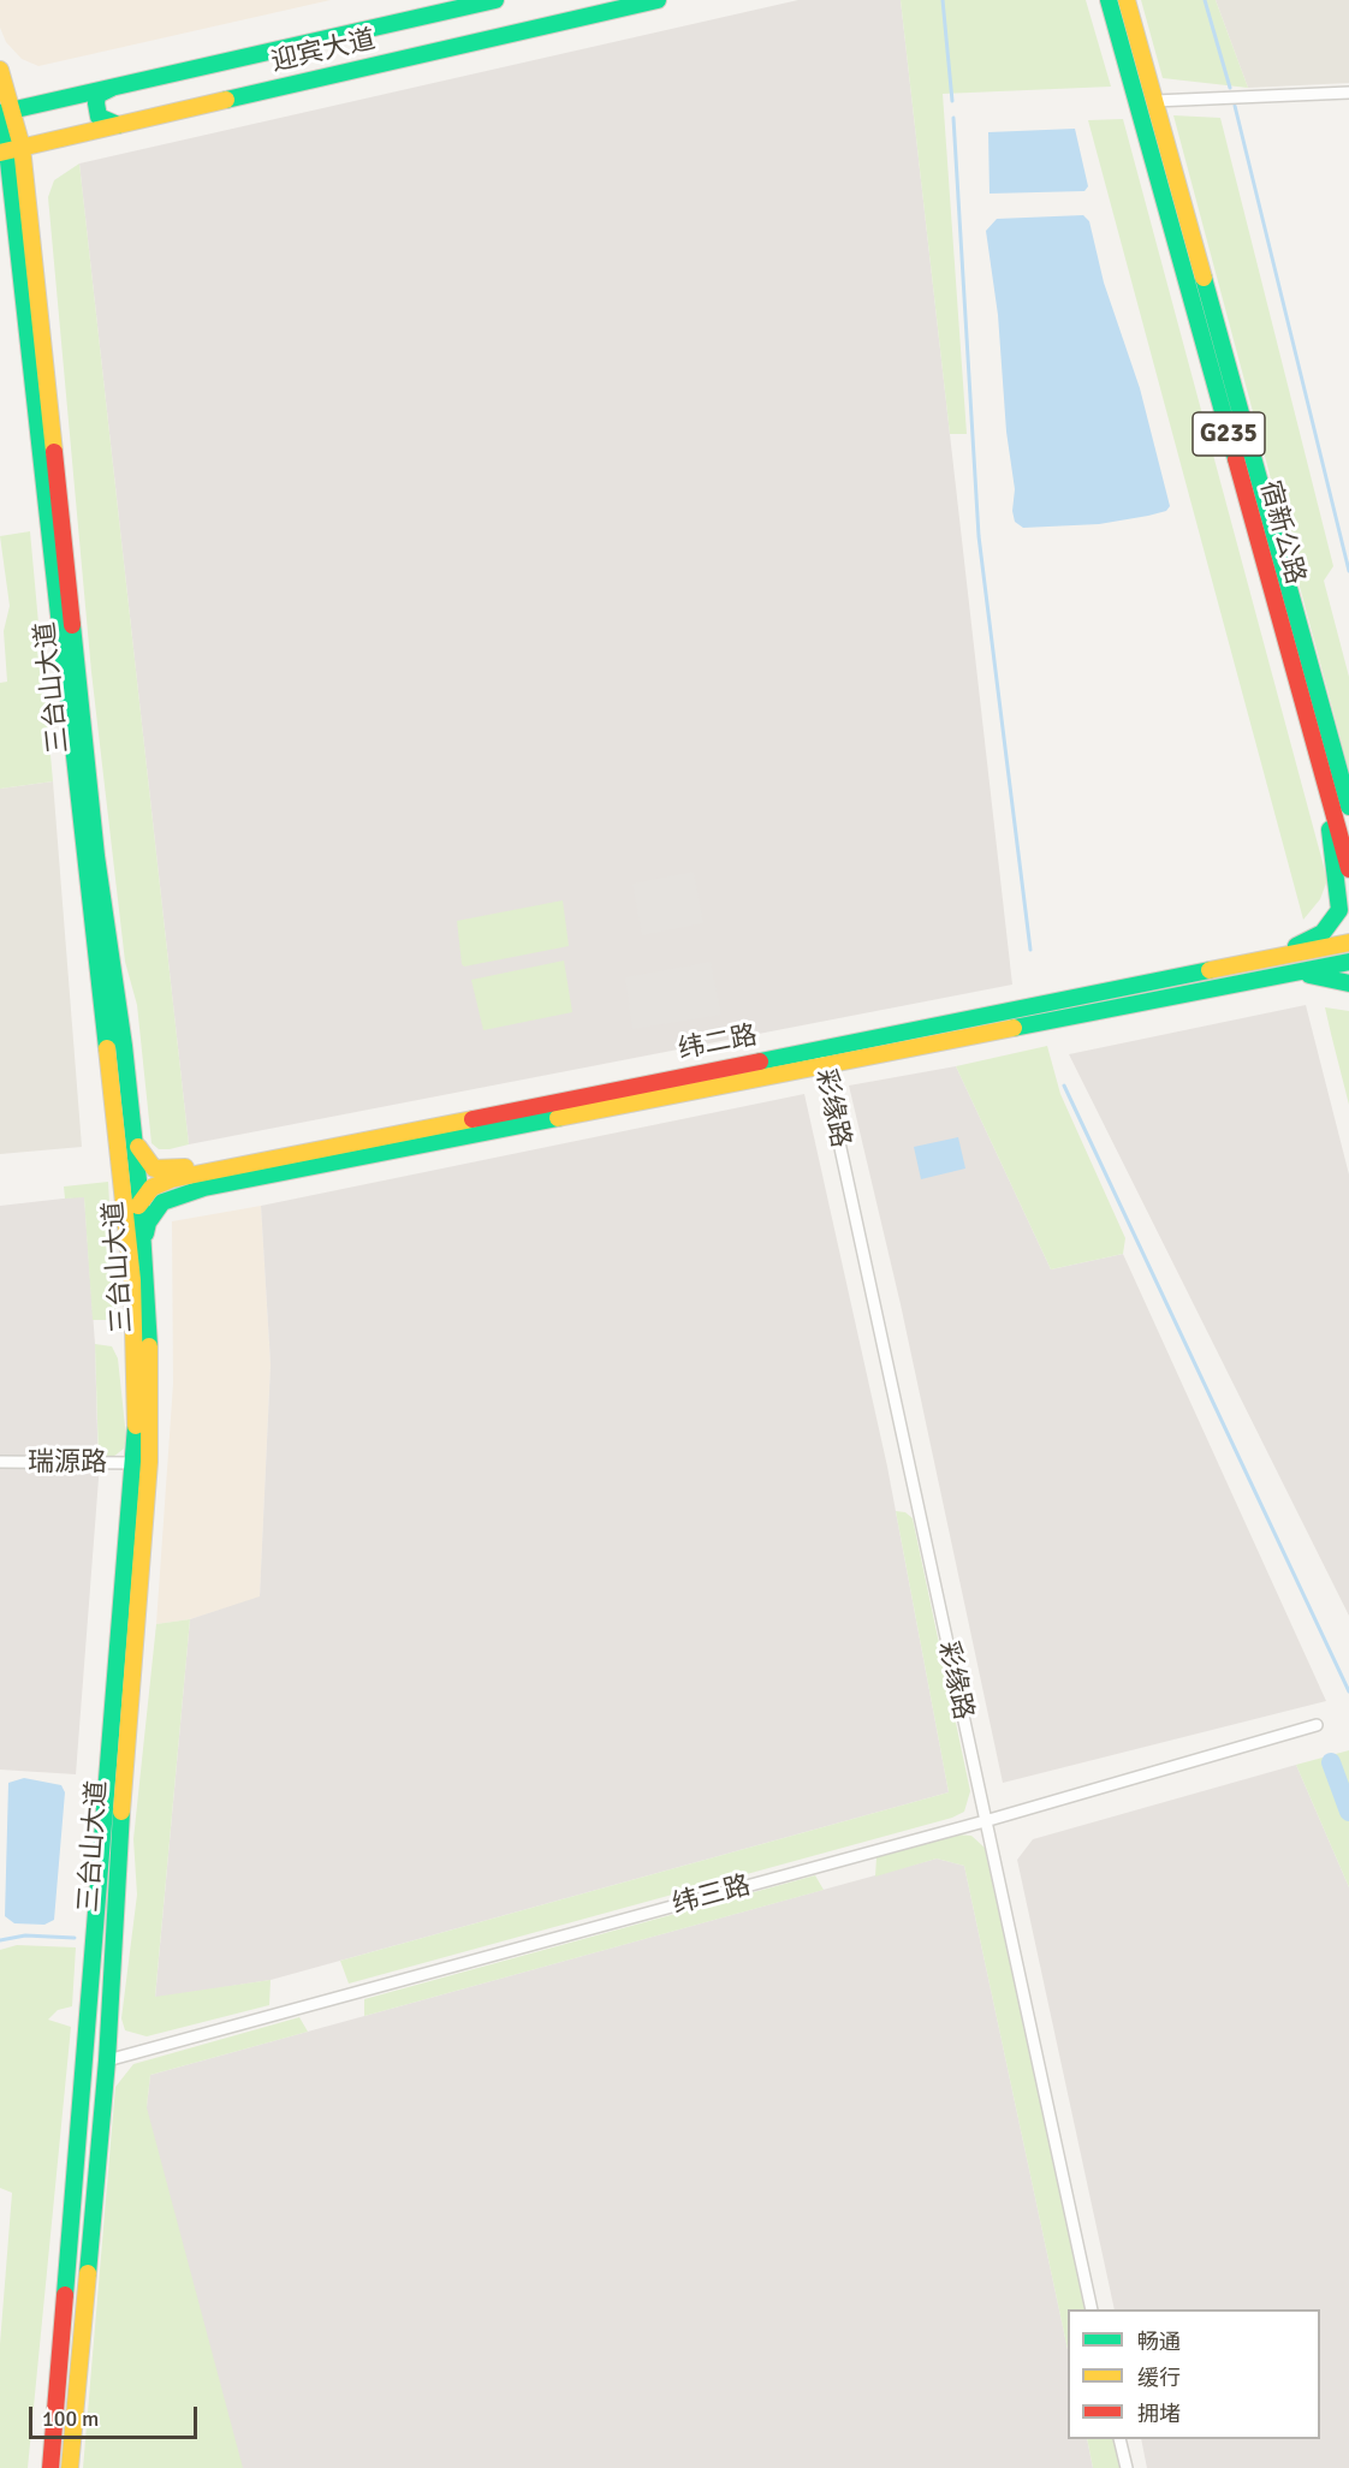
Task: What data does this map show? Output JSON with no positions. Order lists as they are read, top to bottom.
{
  "streets": {
    "main road": [
      "迎宾大道",
      "G235",
      "宿新公路",
      "三台山大道",
      "纬二路"
    ],
    "street": ["彩缘路", "瑞源路", "纬三路"]
  },
  "crossings": [
    ["迎宾大道", "三台山大道"],
    ["三台山大道", "纬二路"],
    ["三台山大道", "瑞源路"],
    ["三台山大道", "纬三路"],
    ["纬二路", "彩缘路"],
    ["彩缘路", "纬三路"]
  ],
  "legend": ["畅通", "缓行", "拥堵"],
  "scale_bar": "100 m"
}
